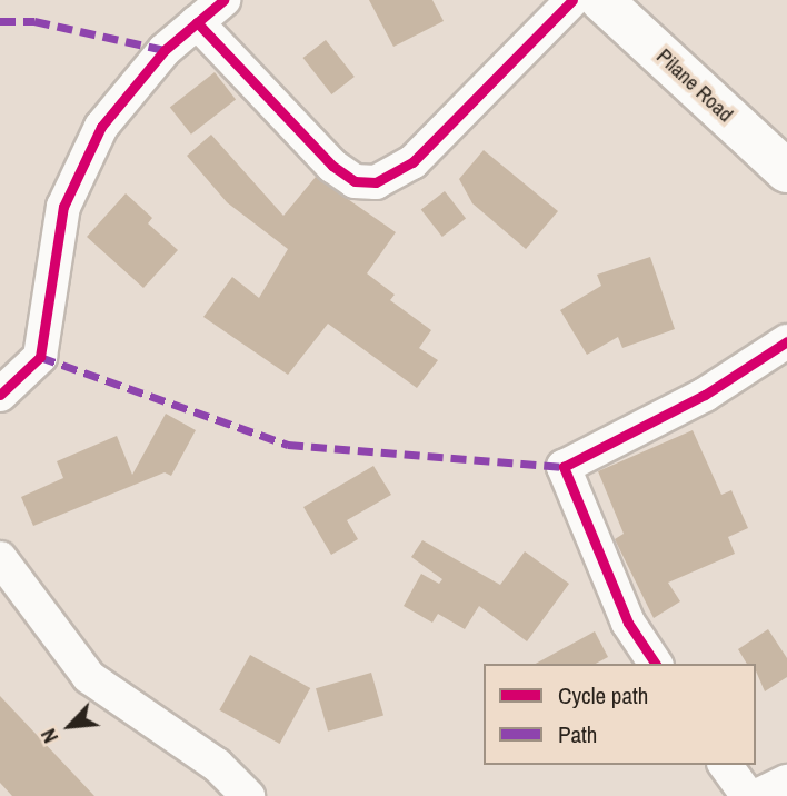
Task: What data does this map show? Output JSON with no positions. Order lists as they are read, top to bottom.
{
  "streets": {
    "main road": ["Pilane Road"]
  },
  "legend": ["Cycle path", "Path"],
  "north": "bottom left"
}
